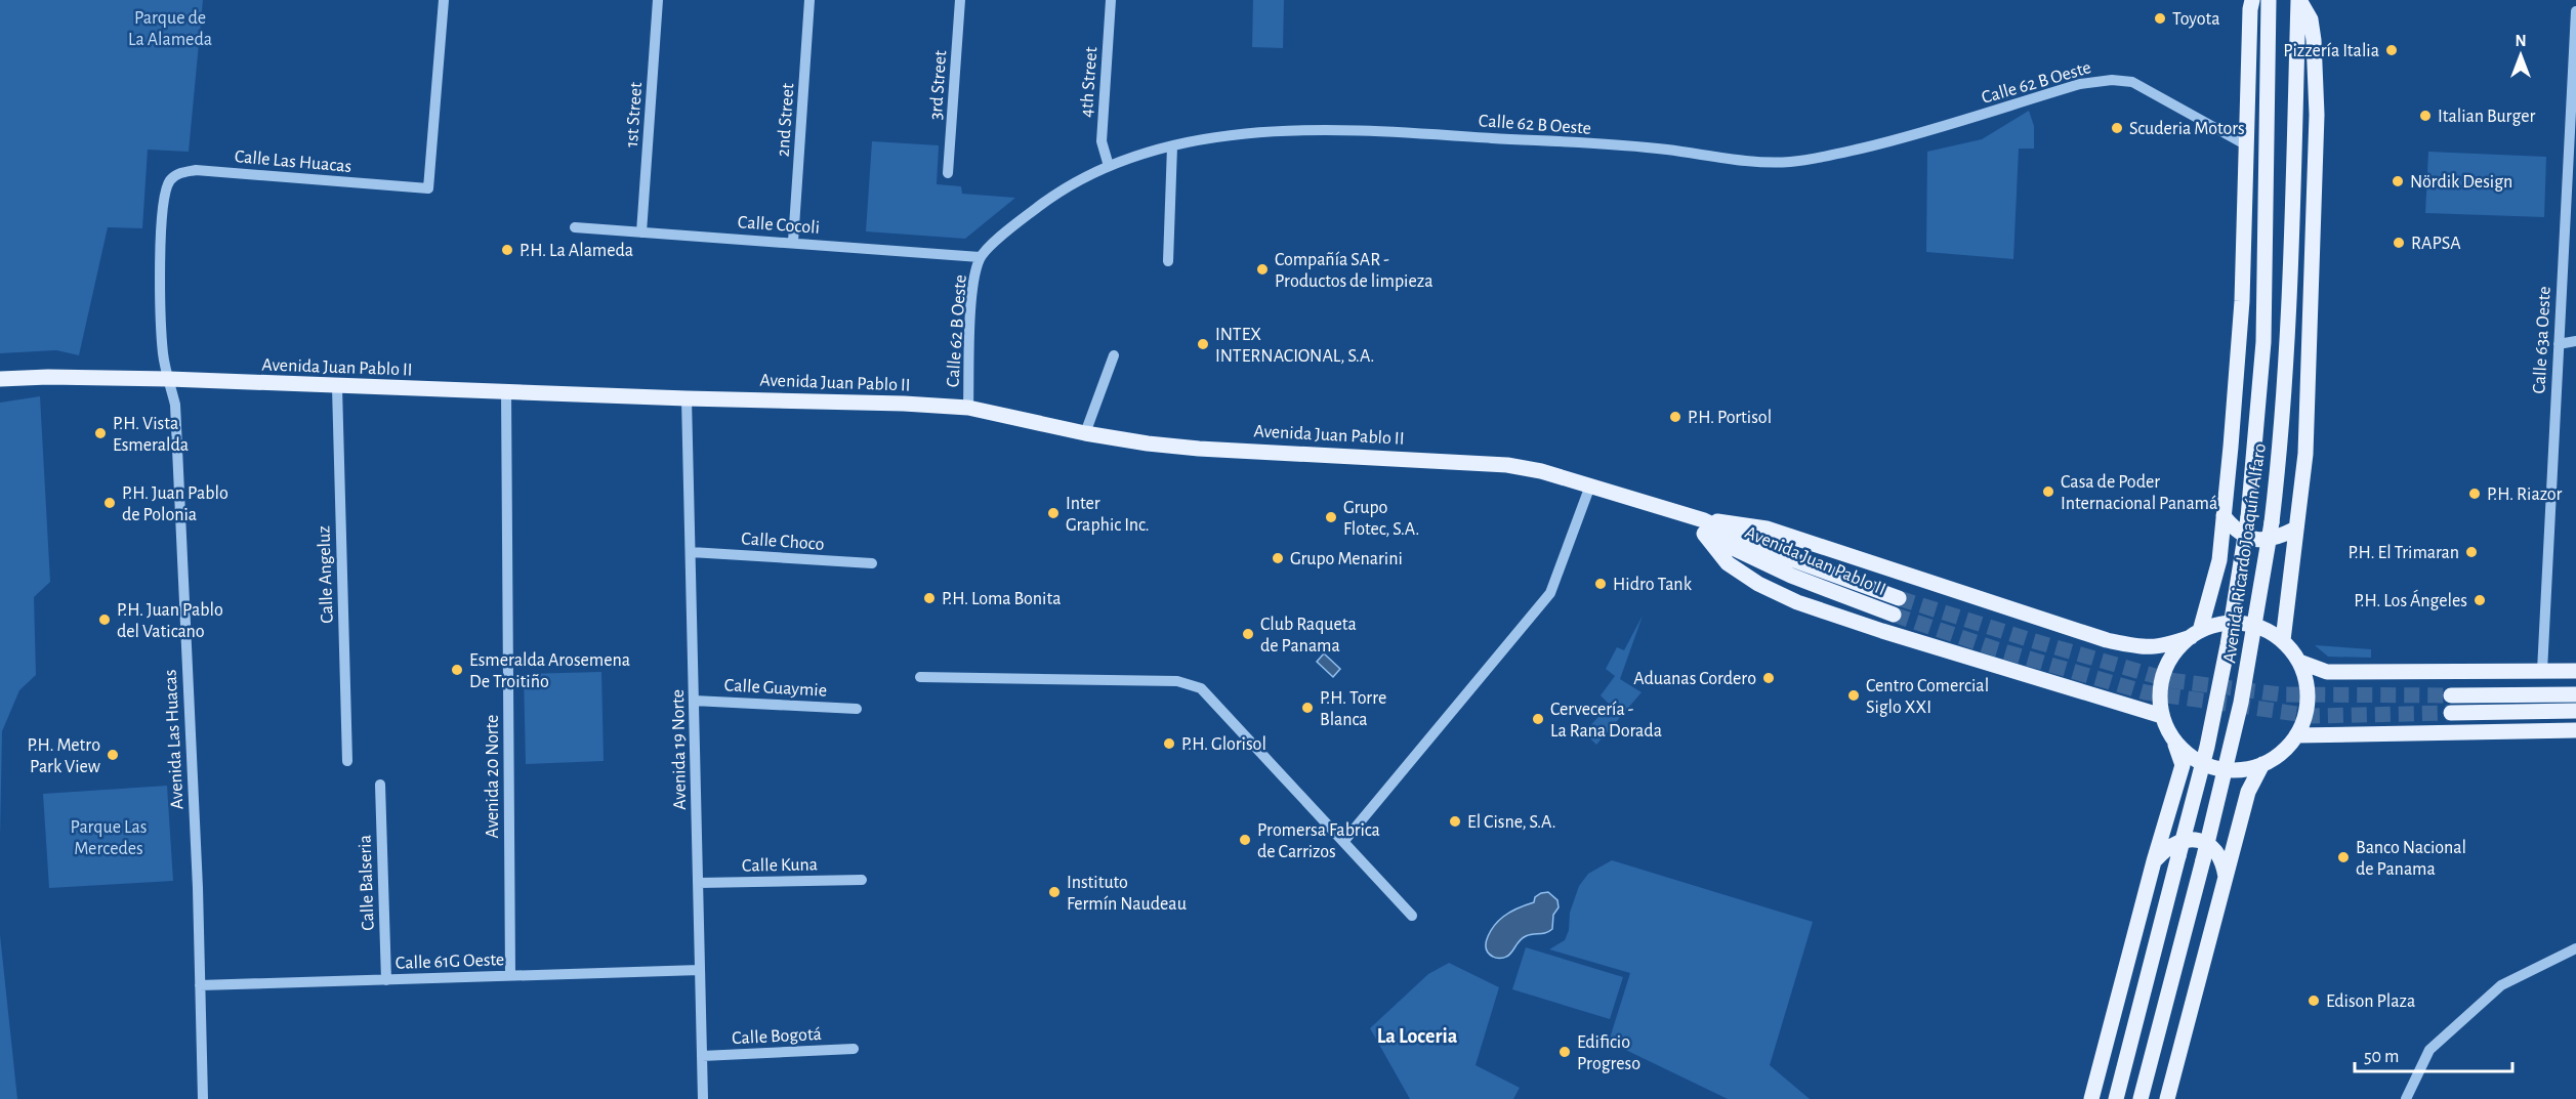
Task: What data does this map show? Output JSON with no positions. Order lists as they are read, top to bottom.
{
  "streets": {
    "main road": ["Avenida Juan Pablo II", "Avenida Ricardo Joaquín Alfaro"],
    "street": [
      "4th Street",
      "Calle 62 B Oeste",
      "3rd Street",
      "1st Street",
      "2nd Street",
      "Calle Las Huacas",
      "Calle Cocoli",
      "Calle 63a Oeste",
      "Calle Choco",
      "Calle Angeluz",
      "Calle Guaymie",
      "Avenida Las Huacas",
      "Avenida 19 Norte",
      "Avenida 20 Norte",
      "Calle Kuna",
      "Calle Balseria",
      "Calle 61G Oeste",
      "Calle Bogotá"
    ]
  },
  "crossings": [
    ["4th Street", "Calle 62 B Oeste"],
    ["Calle 62 B Oeste", "Calle Cocoli"],
    ["Calle 62 B Oeste", "Avenida Juan Pablo II"],
    ["1st Street", "Calle Cocoli"],
    ["2nd Street", "Calle Cocoli"],
    ["Calle Las Huacas", "Avenida Juan Pablo II"],
    ["Calle Las Huacas", "Avenida Las Huacas"],
    ["Avenida Juan Pablo II", "Calle Angeluz"],
    ["Avenida Juan Pablo II", "Avenida Las Huacas"],
    ["Avenida Juan Pablo II", "Avenida 19 Norte"],
    ["Avenida Juan Pablo II", "Avenida 20 Norte"],
    ["Calle Choco", "Avenida 19 Norte"],
    ["Calle Guaymie", "Avenida 19 Norte"],
    ["Avenida Las Huacas", "Calle 61G Oeste"],
    ["Avenida 19 Norte", "Calle Kuna"],
    ["Avenida 19 Norte", "Calle 61G Oeste"],
    ["Avenida 19 Norte", "Calle Bogotá"],
    ["Avenida 20 Norte", "Calle 61G Oeste"],
    ["Calle Balseria", "Calle 61G Oeste"]
  ],
  "districts": ["La Loceria"],
  "parks": ["Parque de La Alameda", "Parque Las Mercedes"],
  "places": [
    "Toyota",
    "Pizzería Italia",
    "Italian Burger",
    "Scuderia Motors",
    "Nördik Design",
    "RAPSA",
    "P.H. La Alameda",
    "Compañía SAR - Productos de limpieza",
    "INTEX INTERNACIONAL, S.A.",
    "P.H. Portisol",
    "P.H. Vista Esmeralda",
    "Casa de Poder Internacional Panamá",
    "P.H. Riazor",
    "P.H. Juan Pablo de Polonia",
    "Inter Graphic Inc.",
    "Grupo Flotec, S.A.",
    "P.H. El Trimaran",
    "Grupo Menarini",
    "Hidro Tank",
    "P.H. Loma Bonita",
    "P.H. Los Ángeles",
    "P.H. Juan Pablo del Vaticano",
    "Club Raqueta de Panama",
    "Esmeralda Arosemena De Troitiño",
    "Aduanas Cordero",
    "Centro Comercial Siglo XXI",
    "P.H. Torre Blanca",
    "Cervecería - La Rana Dorada",
    "P.H. Glorisol",
    "P.H. Metro Park View",
    "El Cisne, S.A.",
    "Promersa Fabrica de Carrizos",
    "Banco Nacional de Panama",
    "Instituto Fermín Naudeau",
    "Edison Plaza",
    "Edificio Progreso"
  ],
  "scale_bar": "50 m",
  "north": "top"
}
